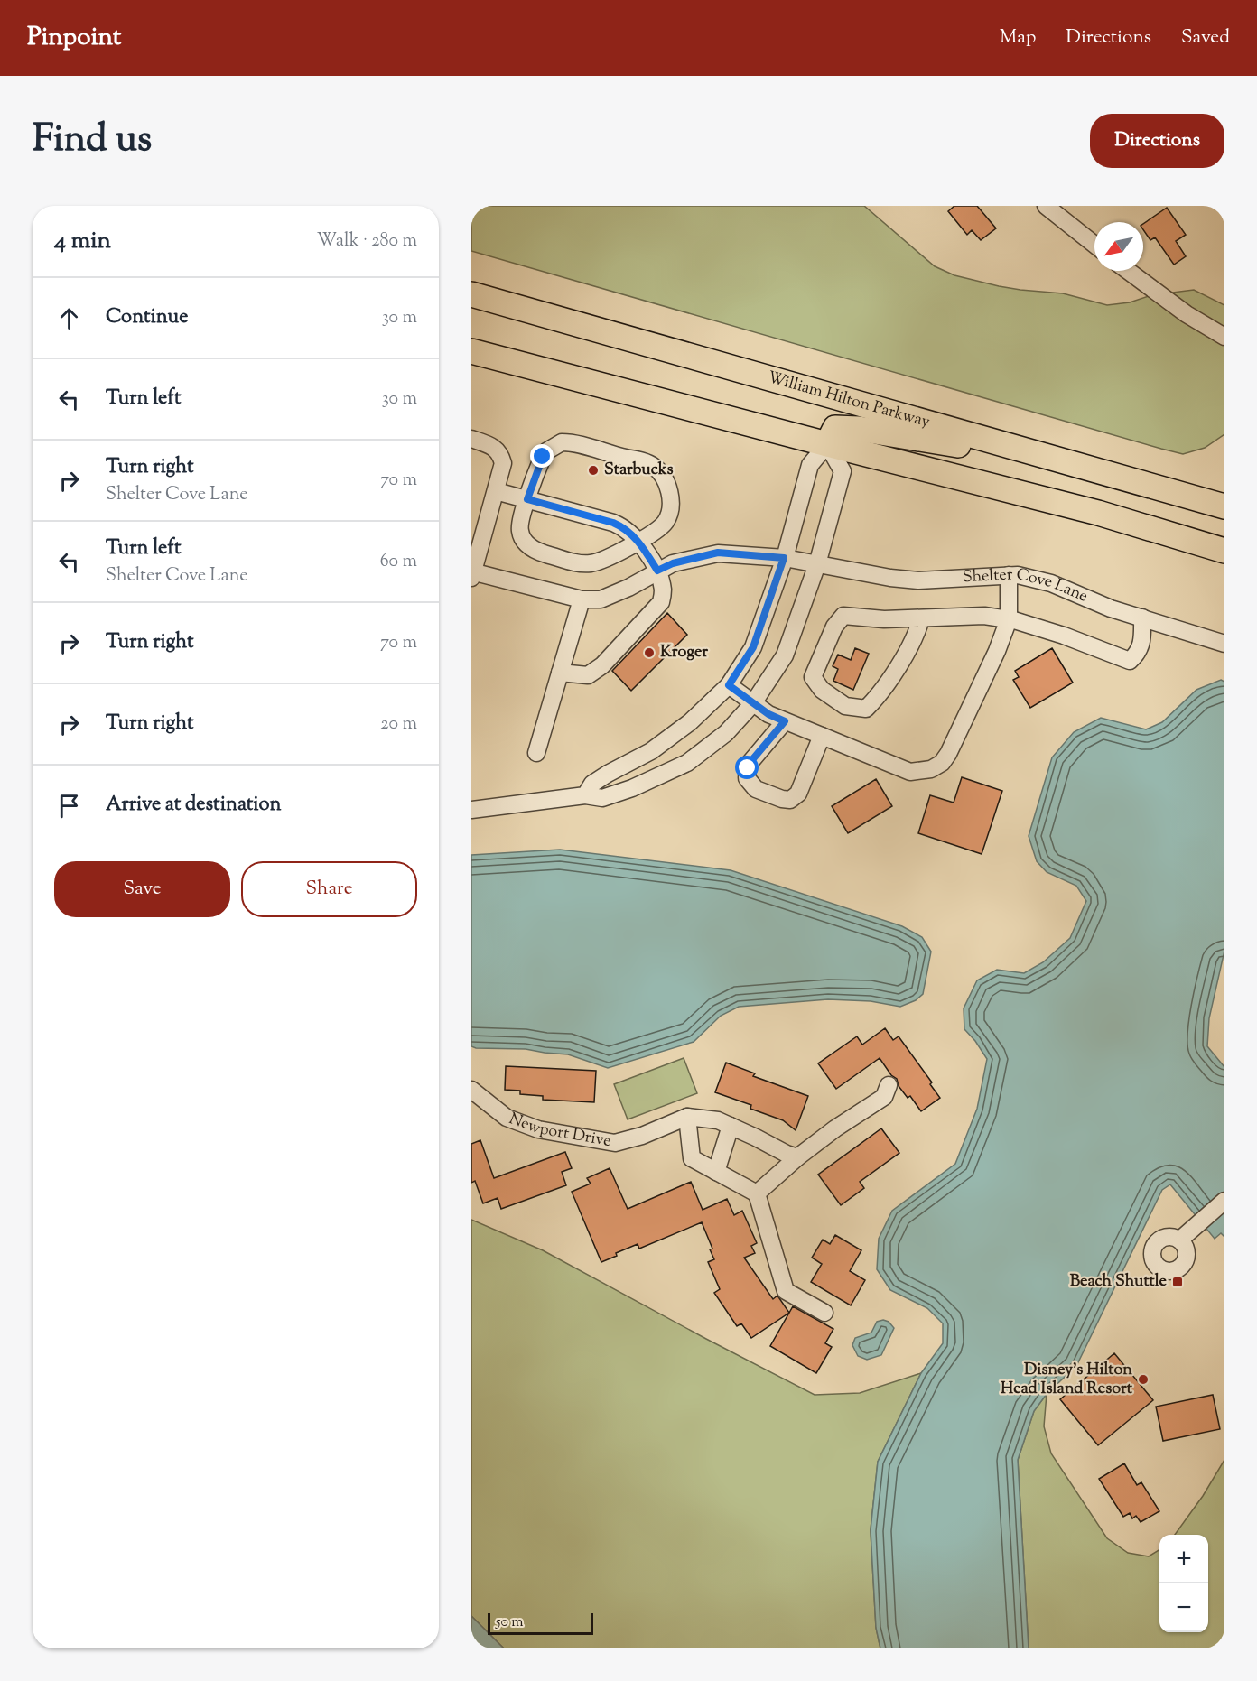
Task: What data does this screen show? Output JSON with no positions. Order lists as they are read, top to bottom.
{
  "streets": {
    "highway": ["William Hilton Parkway"],
    "street": ["Shelter Cove Lane", "Newport Drive"]
  },
  "places": {
    "other": ["Starbucks", "Kroger", "Disney's Hilton Head Island Resort"],
    "transit": ["Beach Shuttle"]
  },
  "scale_bar": "50 m",
  "north": "bottom left",
  "page": {
    "header": "Pinpoint",
    "nav": ["Map", "Directions", "Saved"],
    "title": "Find us",
    "buttons": [
      "Directions",
      ["Save", "Share"]
    ],
    "heading": ["4 min", "Walk · 280 m"],
    "list": [
      ["Continue", "30 m"],
      ["Turn left", "30 m"],
      ["Turn right", "Shelter Cove Lane", "70 m"],
      ["Turn left", "Shelter Cove Lane", "60 m"],
      ["Turn right", "70 m"],
      ["Turn right", "20 m"],
      "Arrive at destination"
    ],
    "map_buttons": ["+", "−"],
    "scale": "50 m"
  }
}
